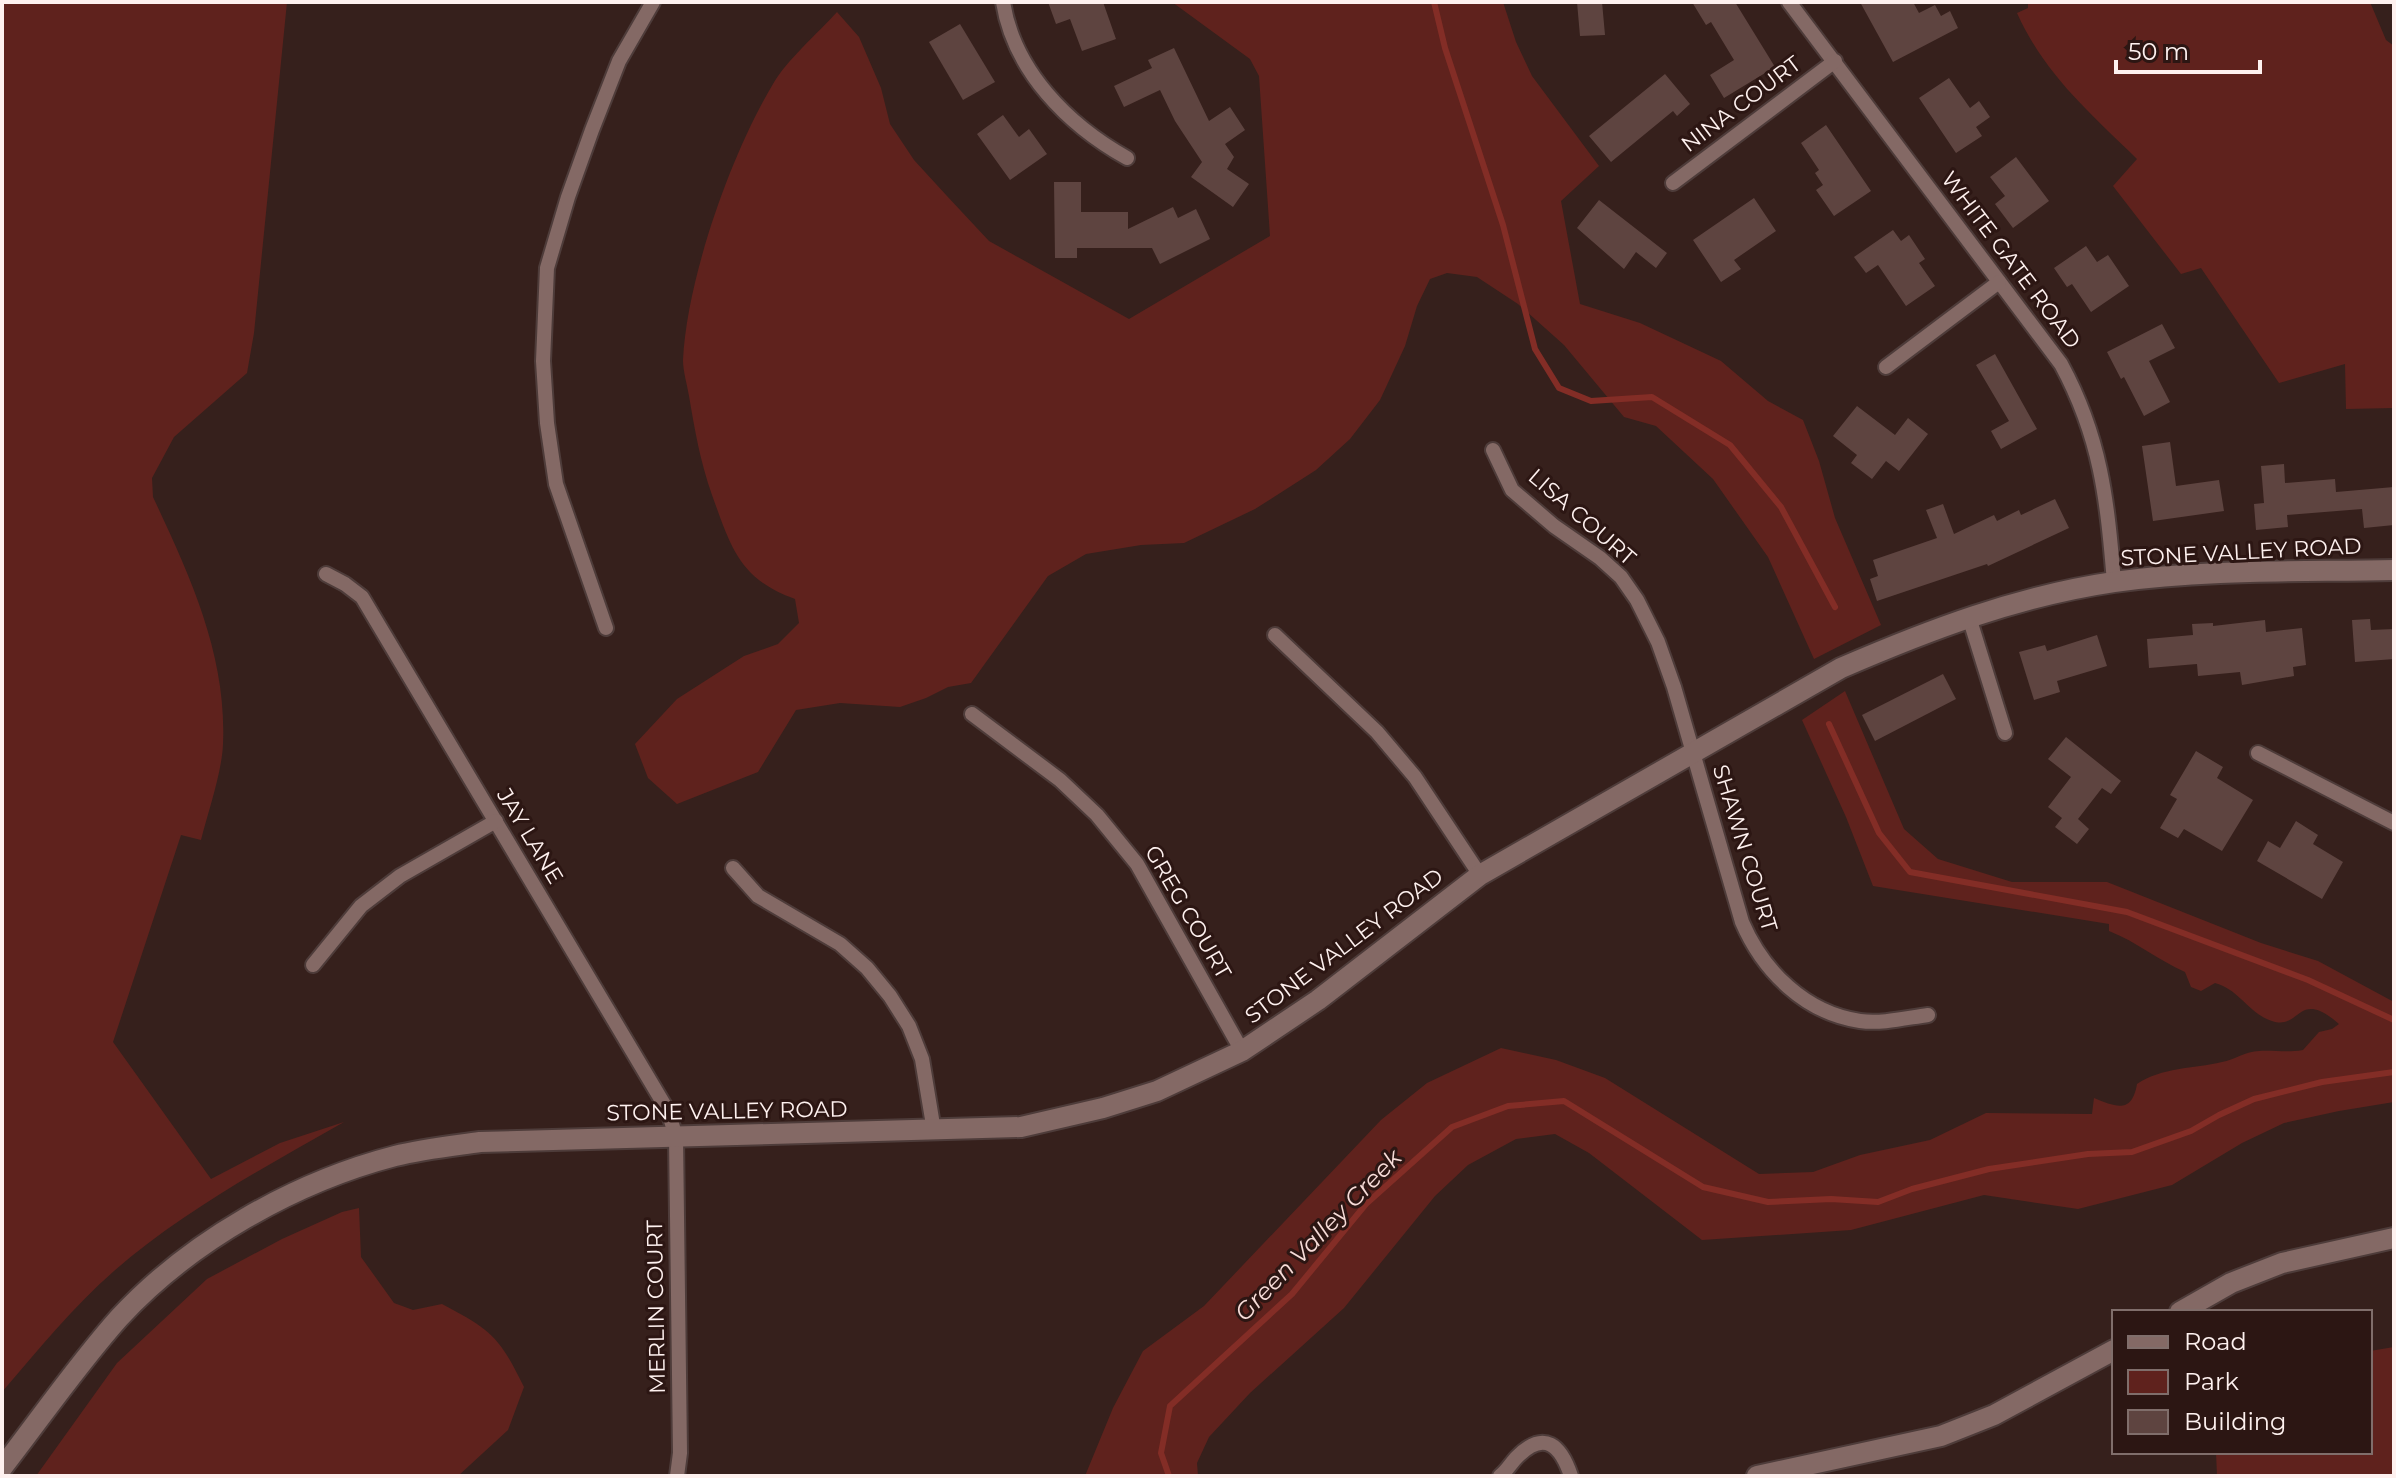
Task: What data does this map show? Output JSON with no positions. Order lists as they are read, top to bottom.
{
  "streets": {
    "street": [
      "NINA COURT",
      "WHITE GATE ROAD",
      "LISA COURT",
      "STONE VALLEY ROAD",
      "JAY LANE",
      "SHAWN COURT",
      "GREG COURT",
      "MERLIN COURT"
    ]
  },
  "crossings": [
    ["NINA COURT", "WHITE GATE ROAD"],
    ["WHITE GATE ROAD", "STONE VALLEY ROAD"],
    ["LISA COURT", "STONE VALLEY ROAD"],
    ["LISA COURT", "SHAWN COURT"],
    ["STONE VALLEY ROAD", "JAY LANE"],
    ["STONE VALLEY ROAD", "SHAWN COURT"],
    ["STONE VALLEY ROAD", "GREG COURT"],
    ["STONE VALLEY ROAD", "MERLIN COURT"],
    ["JAY LANE", "MERLIN COURT"]
  ],
  "water": ["Green Valley Creek"],
  "legend": ["Road", "Park", "Building"],
  "scale_bar": "50 m"
}
